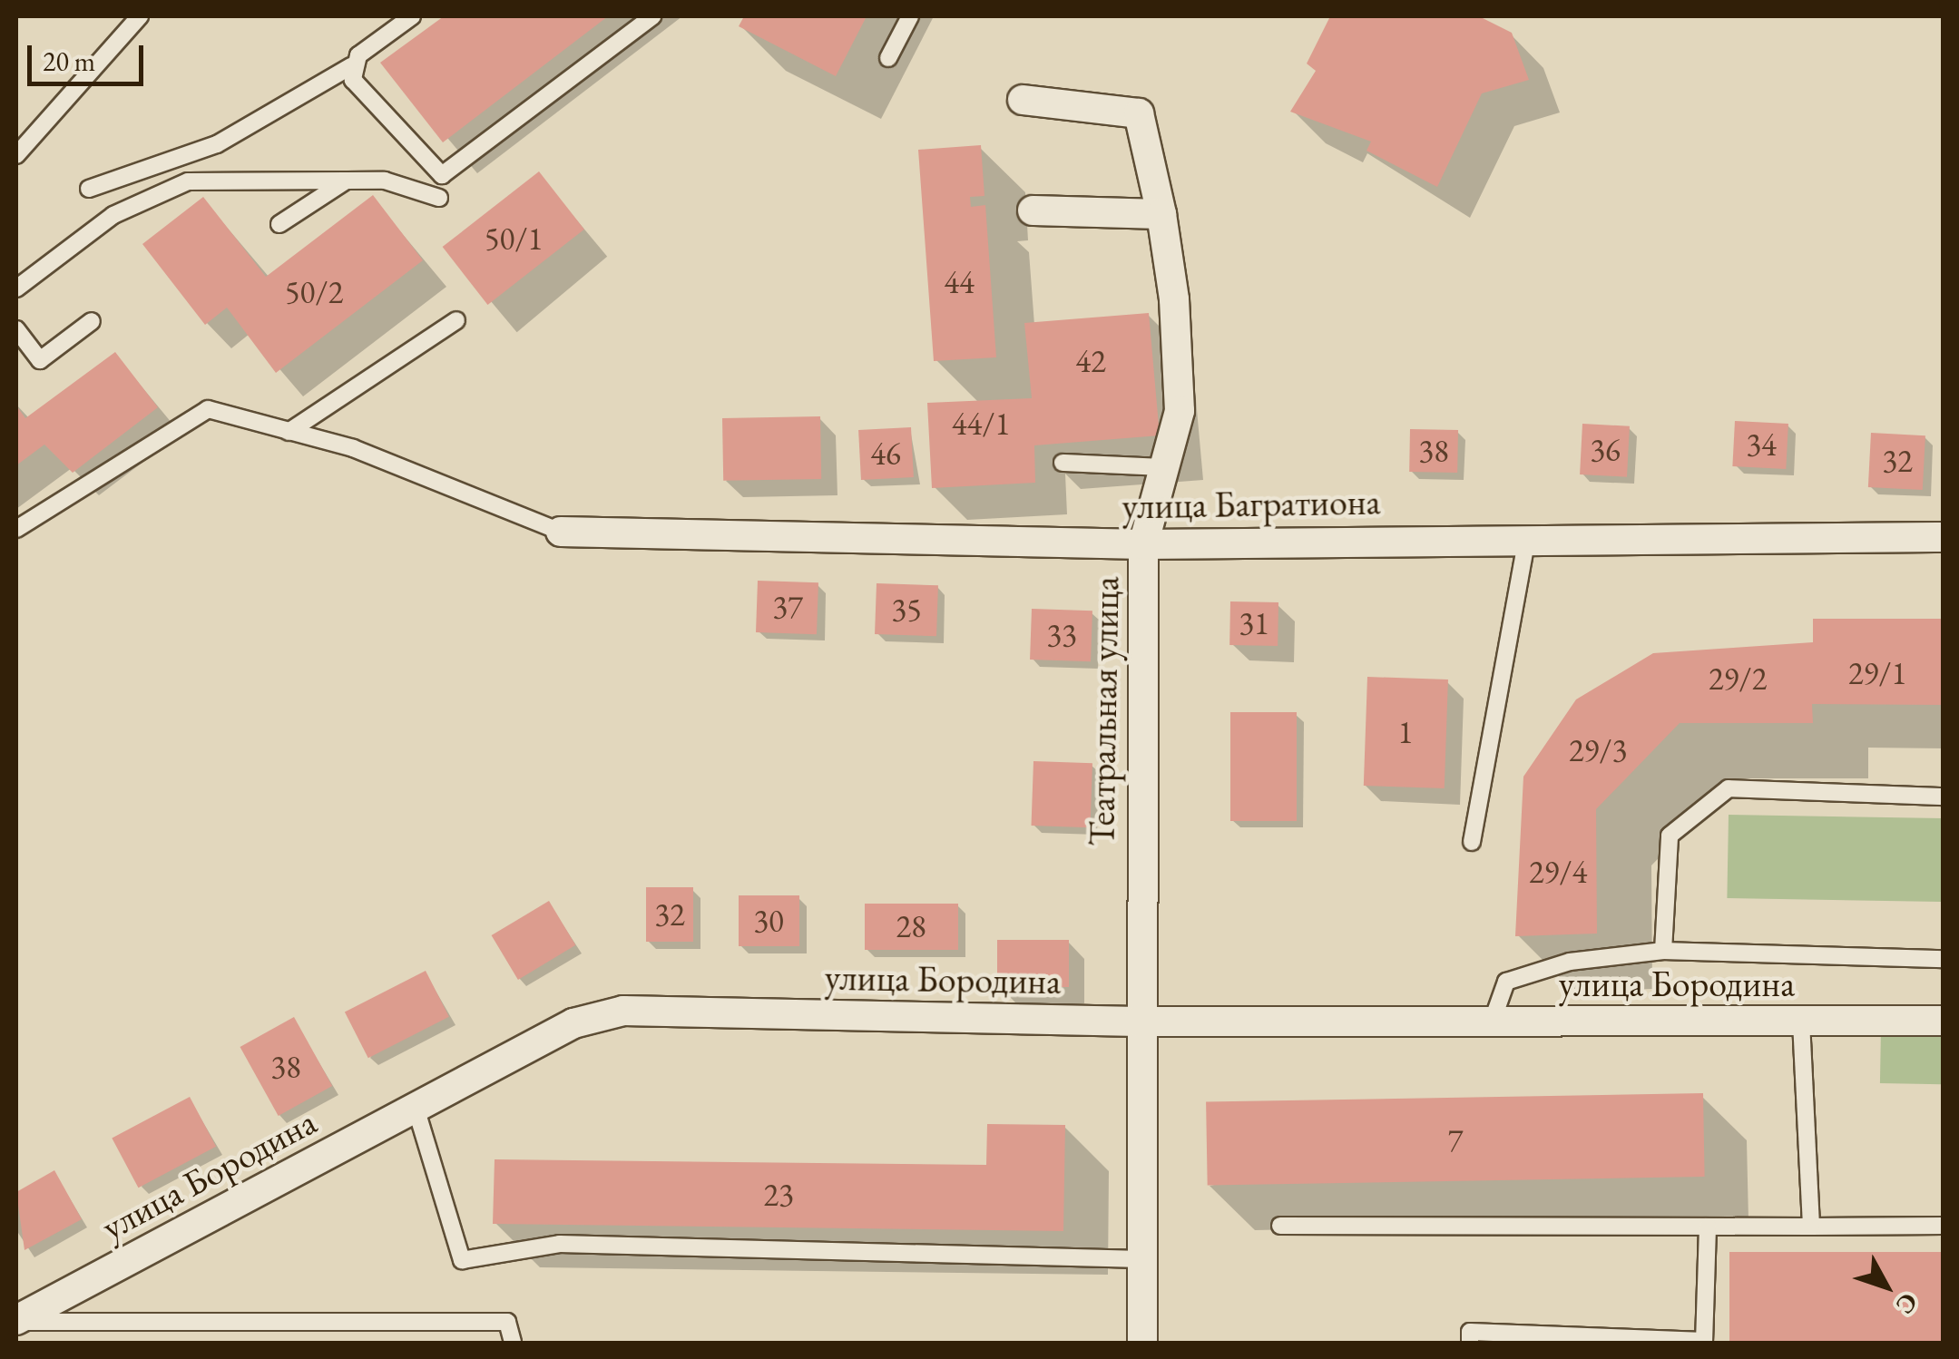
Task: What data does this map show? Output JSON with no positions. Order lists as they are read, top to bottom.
{
  "streets": {
    "street": ["улица Багратиона", "Театральная улица", "улица Бородина"]
  },
  "crossings": [
    ["улица Багратиона", "Театральная улица"],
    ["Театральная улица", "улица Бородина"]
  ],
  "house_numbers": [
    "50/1",
    "44",
    "50/2",
    "42",
    "44/1",
    "34",
    "36",
    "38",
    "46",
    "32",
    "37",
    "35",
    "31",
    "33",
    "29/1",
    "29/2",
    "1",
    "29/3",
    "29/4",
    "32",
    "30",
    "28",
    "38",
    "7",
    "23"
  ],
  "scale_bar": "20 m",
  "north": "bottom right"
}
